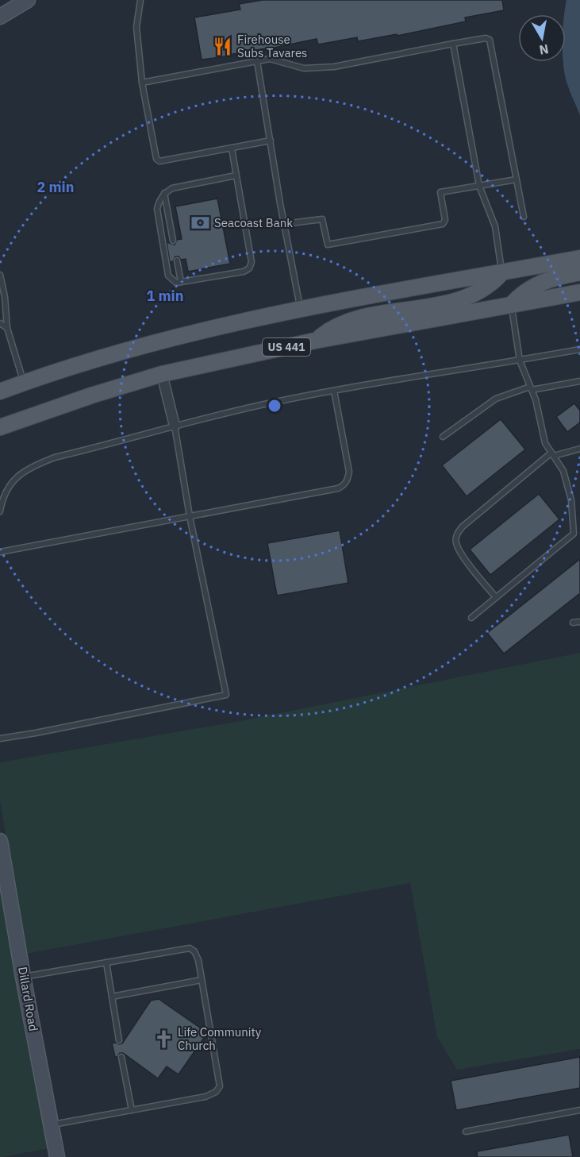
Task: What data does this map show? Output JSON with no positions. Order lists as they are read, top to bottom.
{
  "streets": {
    "main road": ["US 441"],
    "street": ["Dillard Road"]
  },
  "places": {
    "restaurant": ["Firehouse Subs Tavares"],
    "bank": ["Seacoast Bank"],
    "church": ["Life Community Church"]
  },
  "north": "bottom",
  "rings": ["2 min", "1 min"]
}
